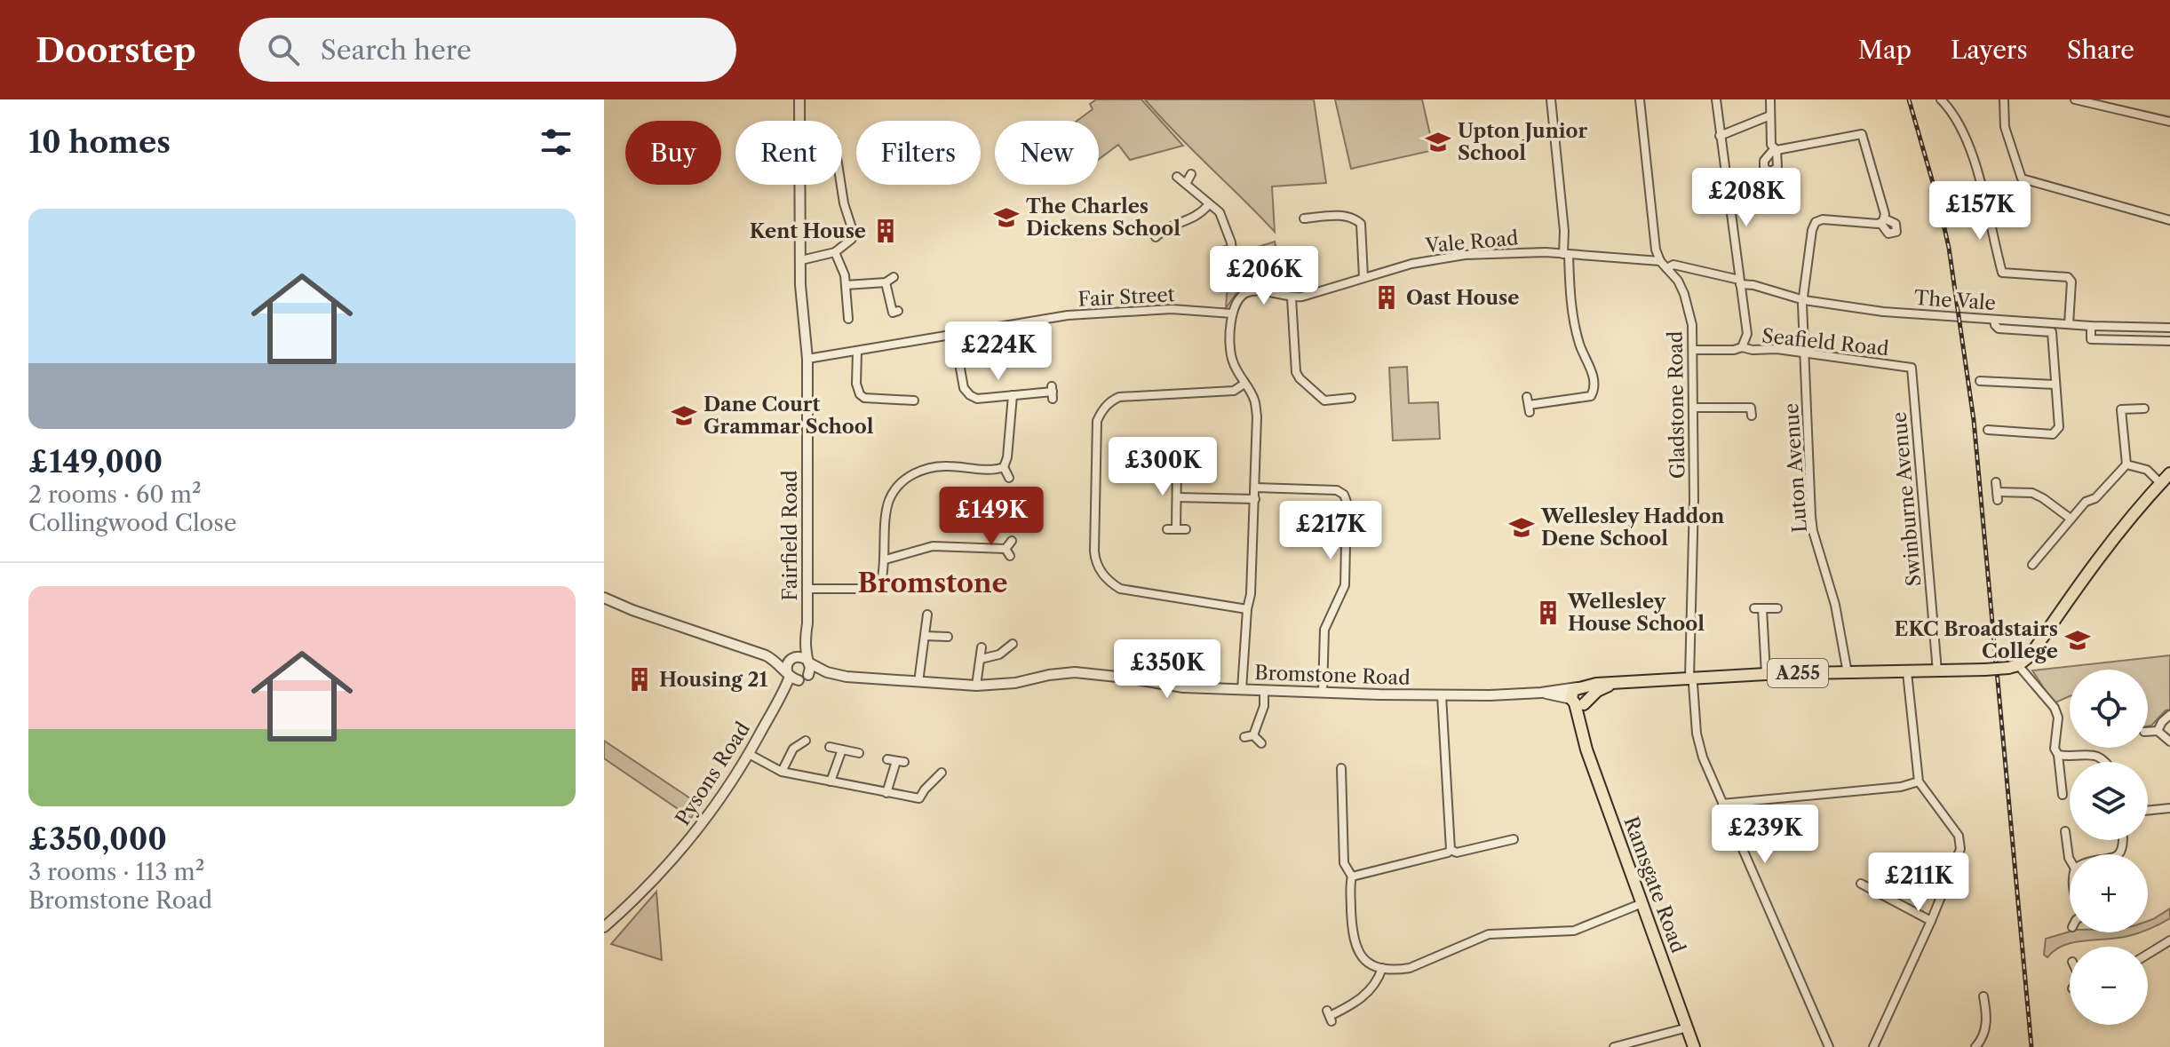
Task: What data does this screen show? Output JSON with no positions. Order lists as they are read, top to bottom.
{
  "streets": {
    "main road": ["A255", "Ramsgate Road"],
    "street": [
      "Vale Road",
      "Fair Street",
      "The Vale",
      "Seafield Road",
      "Gladstone Road",
      "Luton Avenue",
      "Swinburne Avenue",
      "Fairfield Road",
      "Bromstone Road",
      "Pysons Road"
    ]
  },
  "crossings": [
    ["Vale Road", "The Vale"],
    ["Vale Road", "Gladstone Road"],
    ["Fair Street", "Fairfield Road"],
    ["The Vale", "Luton Avenue"],
    ["Seafield Road", "Gladstone Road"],
    ["Seafield Road", "Luton Avenue"],
    ["Seafield Road", "Swinburne Avenue"],
    ["Gladstone Road", "A255"],
    ["Luton Avenue", "A255"],
    ["Swinburne Avenue", "A255"],
    ["Fairfield Road", "Bromstone Road"],
    ["Fairfield Road", "Pysons Road"],
    ["A255", "Bromstone Road"],
    ["Bromstone Road", "Pysons Road"],
    ["Bromstone Road", "Ramsgate Road"]
  ],
  "districts": ["Bromstone"],
  "places": {
    "school or university": [
      "Upton Junior School",
      "The Charles Dickens School",
      "Dane Court Grammar School",
      "Wellesley Haddon Dene School",
      "EKC Broadstairs College"
    ],
    "building": [
      "Kent House",
      "Oast House",
      "Wellesley House School",
      "Housing 21"
    ]
  },
  "page": {
    "header": "Doorstep",
    "search": "Search here",
    "nav": ["Map", "Layers", "Share"],
    "heading": "10 homes",
    "chip": [
      "Buy",
      "Rent",
      "Filters",
      "New"
    ],
    "price": [
      "£208K",
      "£157K",
      "£206K",
      "£224K",
      "£300K",
      "£149K",
      "£217K",
      "£350K",
      "£239K",
      "£211K"
    ],
    "list": [
      {
        "name": "£149,000",
        "note": "2 rooms · 60 m² · Collingwood Close"
      },
      {
        "name": "£350,000",
        "note": "3 rooms · 113 m² · Bromstone Road"
      }
    ],
    "map_buttons": ["+", "−"]
  }
}
